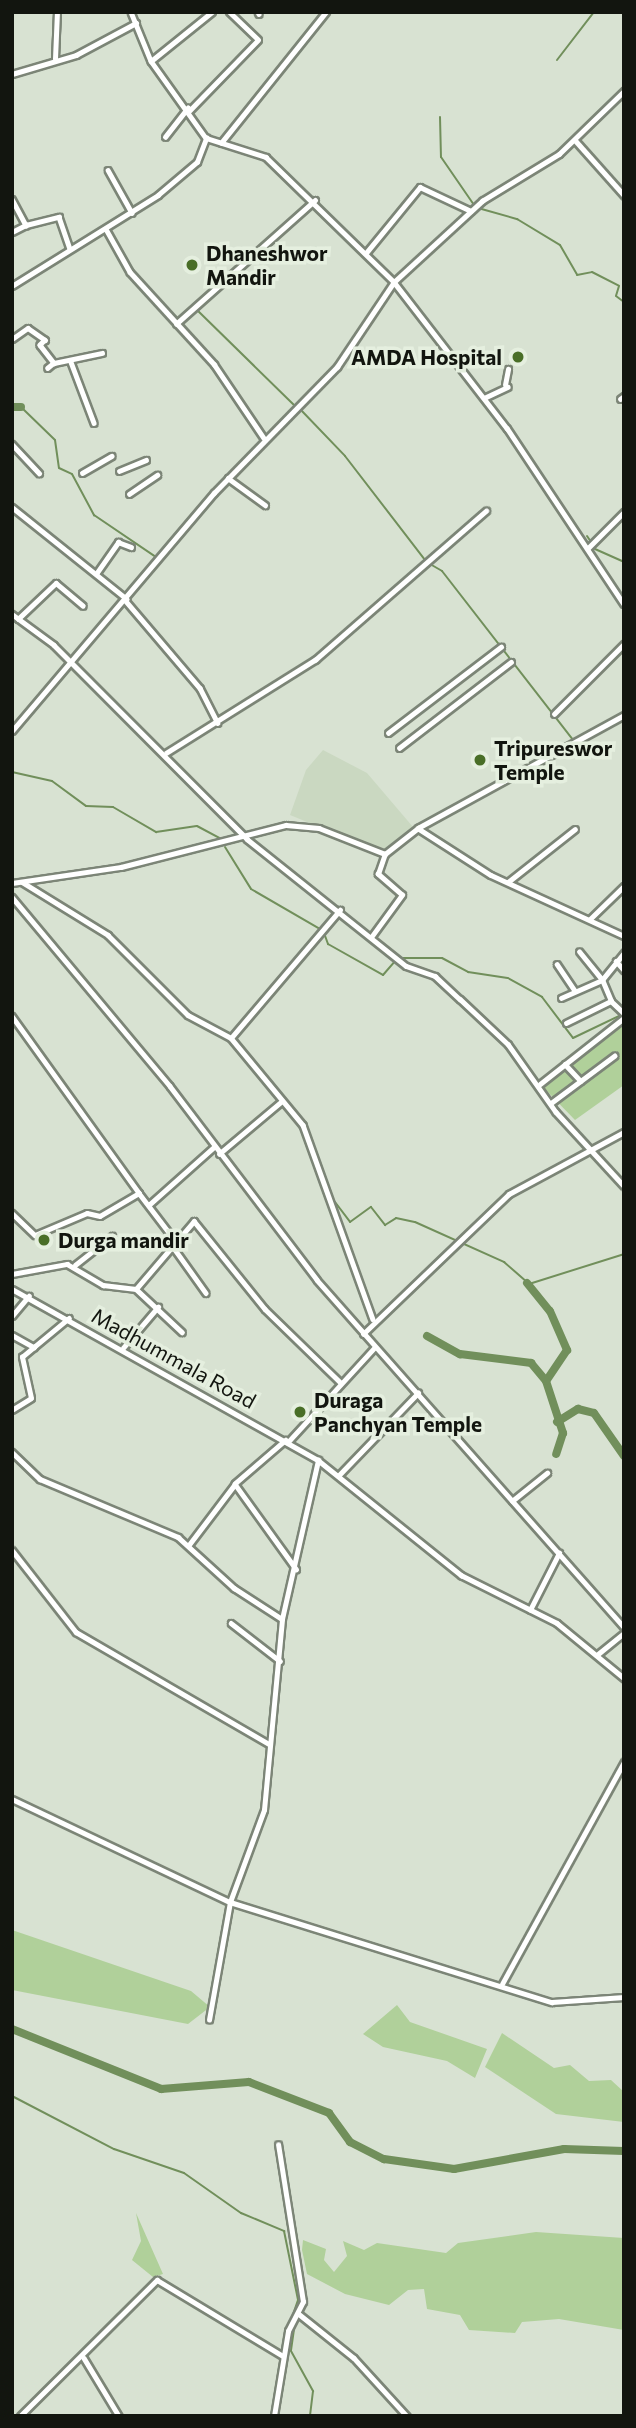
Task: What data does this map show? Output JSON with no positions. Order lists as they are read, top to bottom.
{
  "streets": {
    "street": ["Madhummala Road"]
  },
  "places": [
    "Dhaneshwor Mandir",
    "AMDA Hospital",
    "Tripureswor Temple",
    "Durga mandir",
    "Duraga Panchyan Temple"
  ]
}
